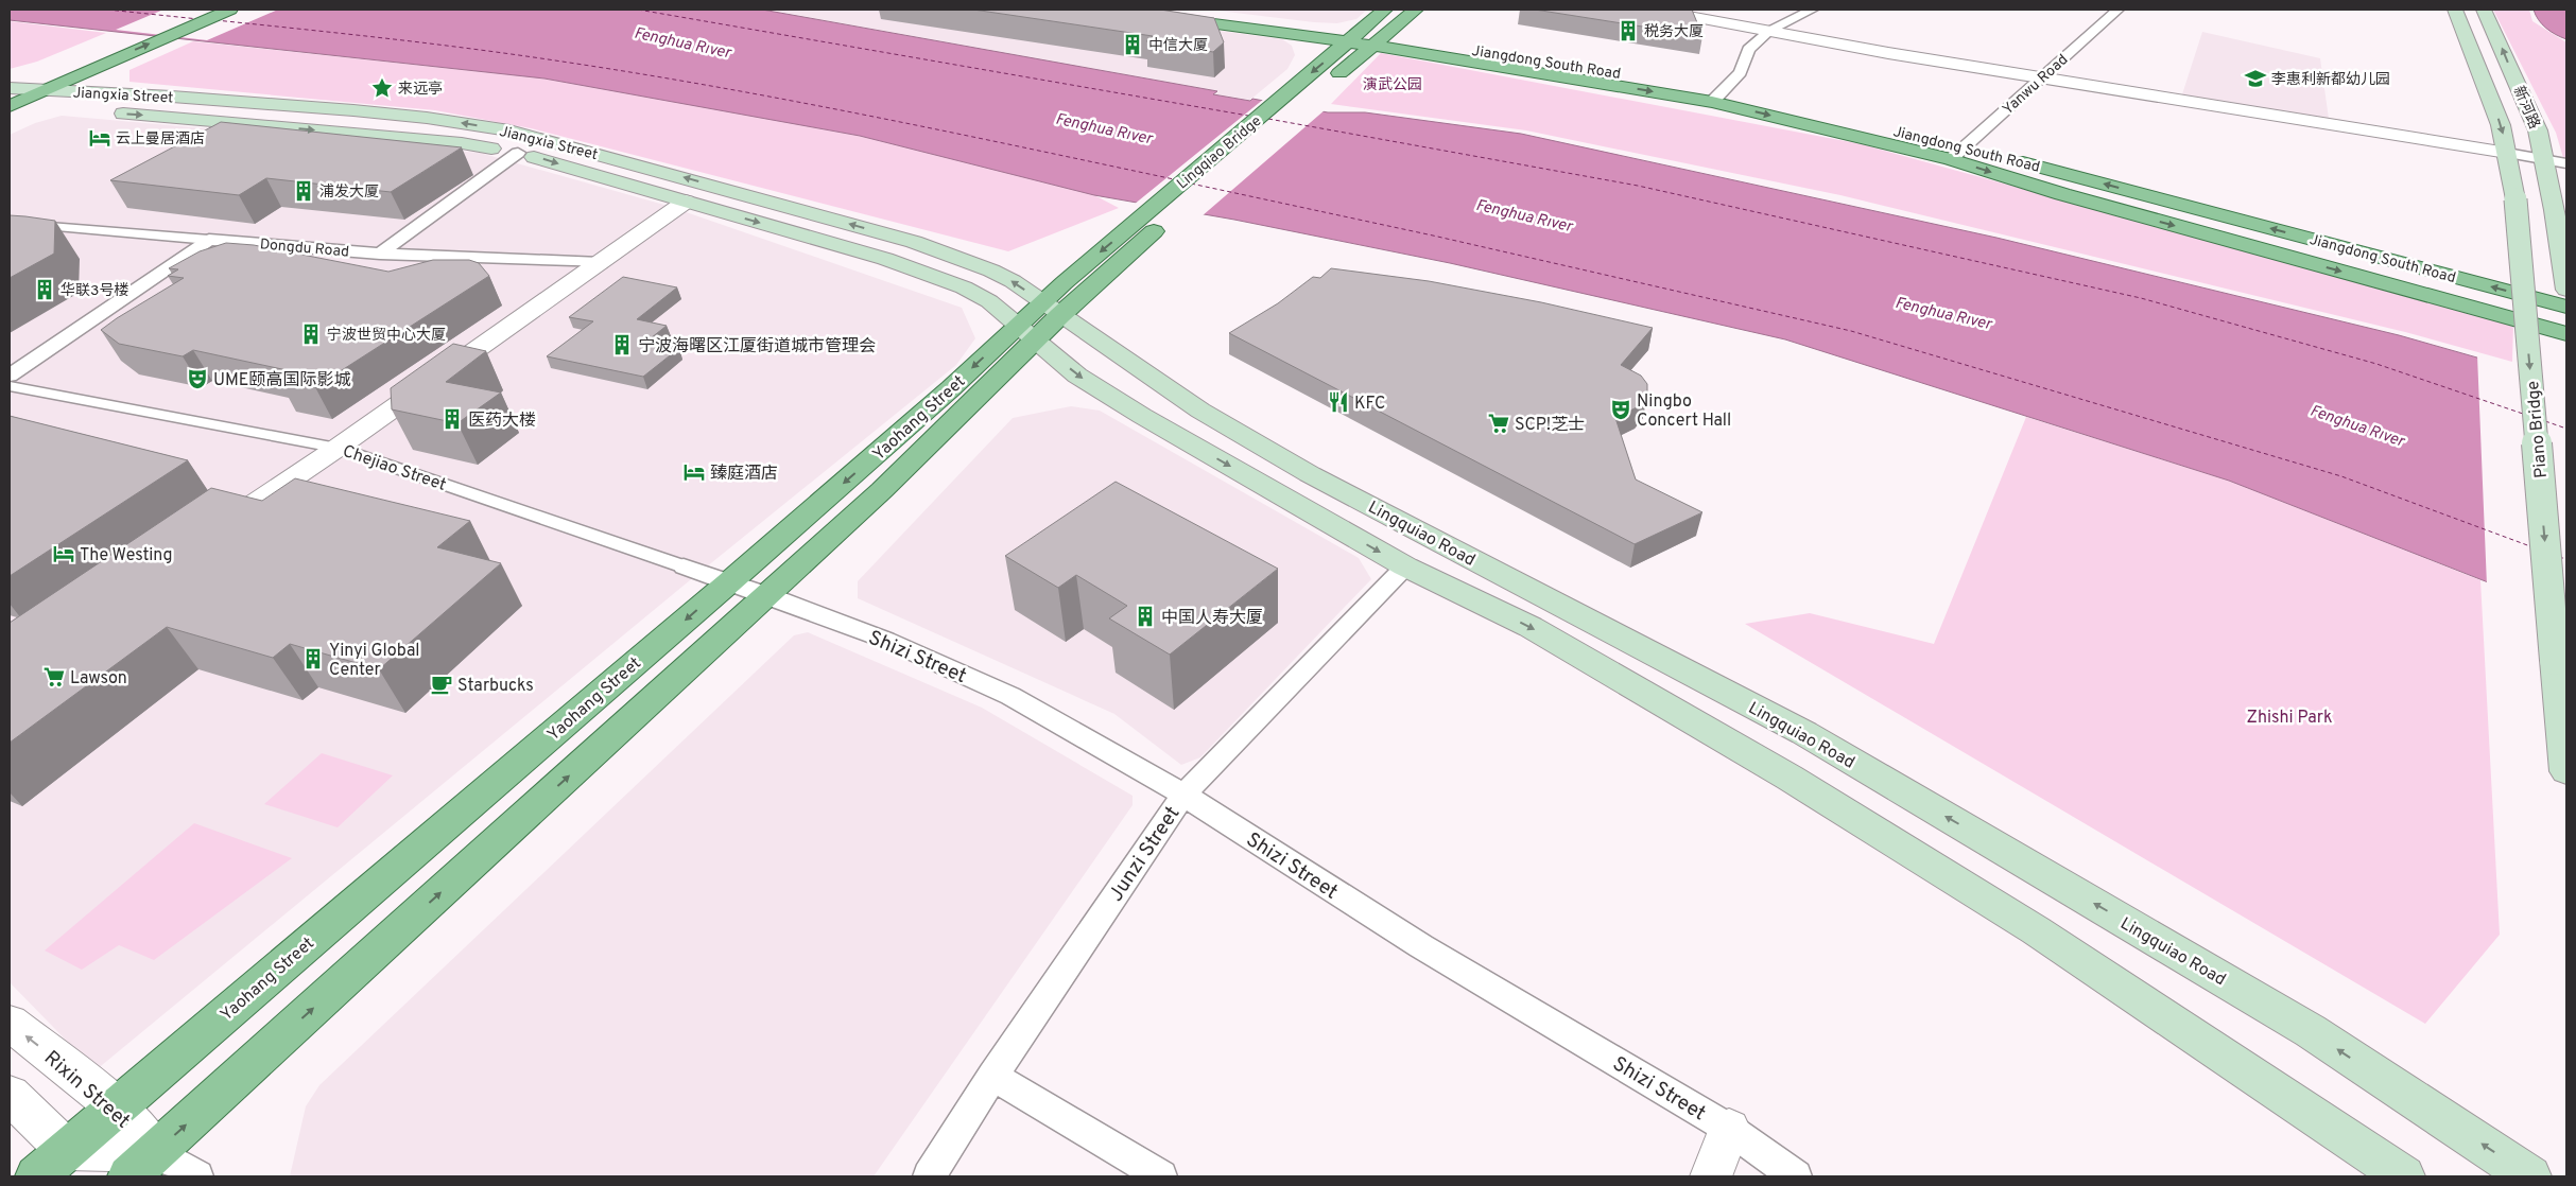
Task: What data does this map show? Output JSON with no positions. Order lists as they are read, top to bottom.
{
  "streets": {
    "main road": [
      "Jiangdong South Road",
      "Jiangxia Street",
      "新河路",
      "Lingqiao Bridge",
      "Yaohang Street",
      "Piano Bridge",
      "Lingquiao Road"
    ],
    "street": [
      "Yanwu Road",
      "Dongdu Road",
      "Chejiao Street",
      "Shizi Street",
      "Junzi Street",
      "Rixin Street"
    ]
  },
  "crossings": [
    ["Jiangdong South Road", "Yanwu Road"],
    ["Jiangdong South Road", "Lingqiao Bridge"],
    ["Jiangxia Street", "Yaohang Street"],
    ["Jiangxia Street", "Lingquiao Road"],
    ["新河路", "Piano Bridge"],
    ["Lingqiao Bridge", "Yaohang Street"],
    ["Yaohang Street", "Chejiao Street"],
    ["Yaohang Street", "Lingquiao Road"],
    ["Yaohang Street", "Shizi Street"],
    ["Yaohang Street", "Rixin Street"],
    ["Chejiao Street", "Shizi Street"],
    ["Lingquiao Road", "Junzi Street"],
    ["Shizi Street", "Junzi Street"]
  ],
  "one_way": ["Piano Bridge"],
  "water": ["Fenghua Rıver"],
  "parks": ["演武公园", "Zhishi Park"],
  "places": {
    "building": [
      "税务大厦",
      "中信大厦",
      "浦发大厦",
      "华联3号楼",
      "宁波世贸中心大厦",
      "宁波海曙区江厦街道城市管理会",
      "医药大楼",
      "中国人寿大厦",
      "Yinyi Global Center"
    ],
    "school or university": ["李惠利新都幼儿园"],
    "place": ["来远亭"],
    "hotel": ["云上曼居酒店", "臻庭酒店", "The Westing"],
    "theatre": ["UME颐高国际影城", "Ningbo Concert Hall"],
    "restaurant": ["KFC"],
    "supermarket": ["SCP!芝士", "Lawson"],
    "cafe": ["Starbucks"]
  }
}
